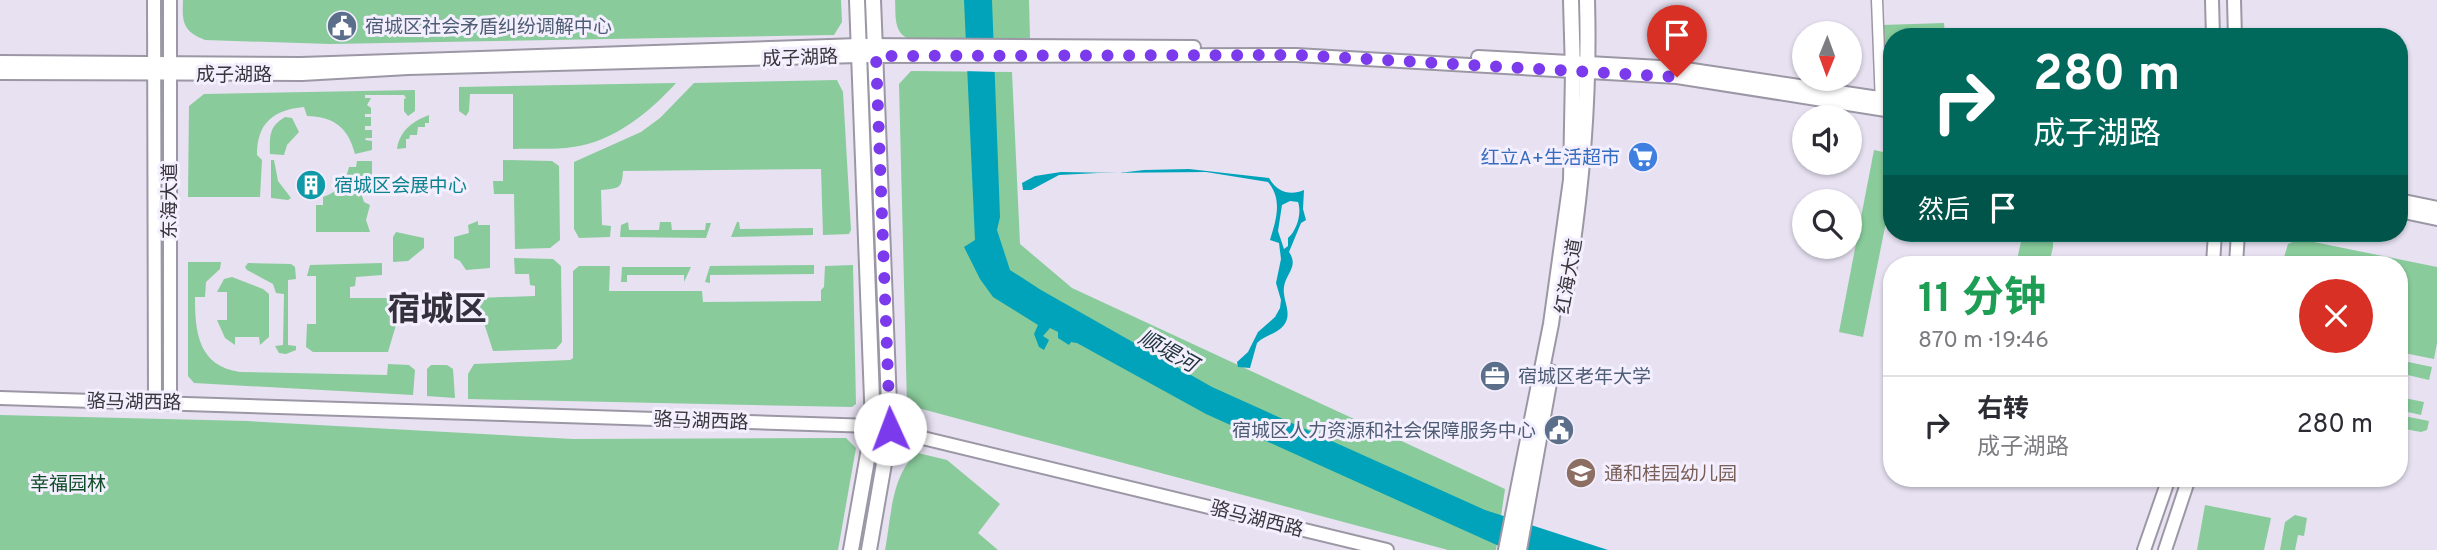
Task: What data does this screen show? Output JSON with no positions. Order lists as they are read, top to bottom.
{
  "streets": {
    "main road": ["红海大道"],
    "street": ["成子湖路", "东海大道", "骆马湖西路"]
  },
  "crossings": [
    ["成子湖路", "东海大道"],
    ["成子湖路", "红海大道"],
    ["东海大道", "骆马湖西路"]
  ],
  "districts": ["宿城区"],
  "water": ["顺堤河"],
  "parks": ["幸福园林"],
  "places": {
    "public building": ["宿城区社会矛盾纠纷调解中心", "宿城区人力资源和社会保障服务中心"],
    "supermarket": ["红立A+生活超市"],
    "building": ["宿城区会展中心"],
    "office": ["宿城区老年大学"],
    "school or university": ["通和桂园幼儿园"]
  },
  "north": "bottom",
  "page": {
    "turn": ["280 m", "成子湖路"],
    "then": "然后",
    "heading": ["11 分钟", "870 m · 19:46"],
    "list": [
      {
        "name": "右转",
        "note": "成子湖路",
        "value": "280 m"
      }
    ]
  }
}
